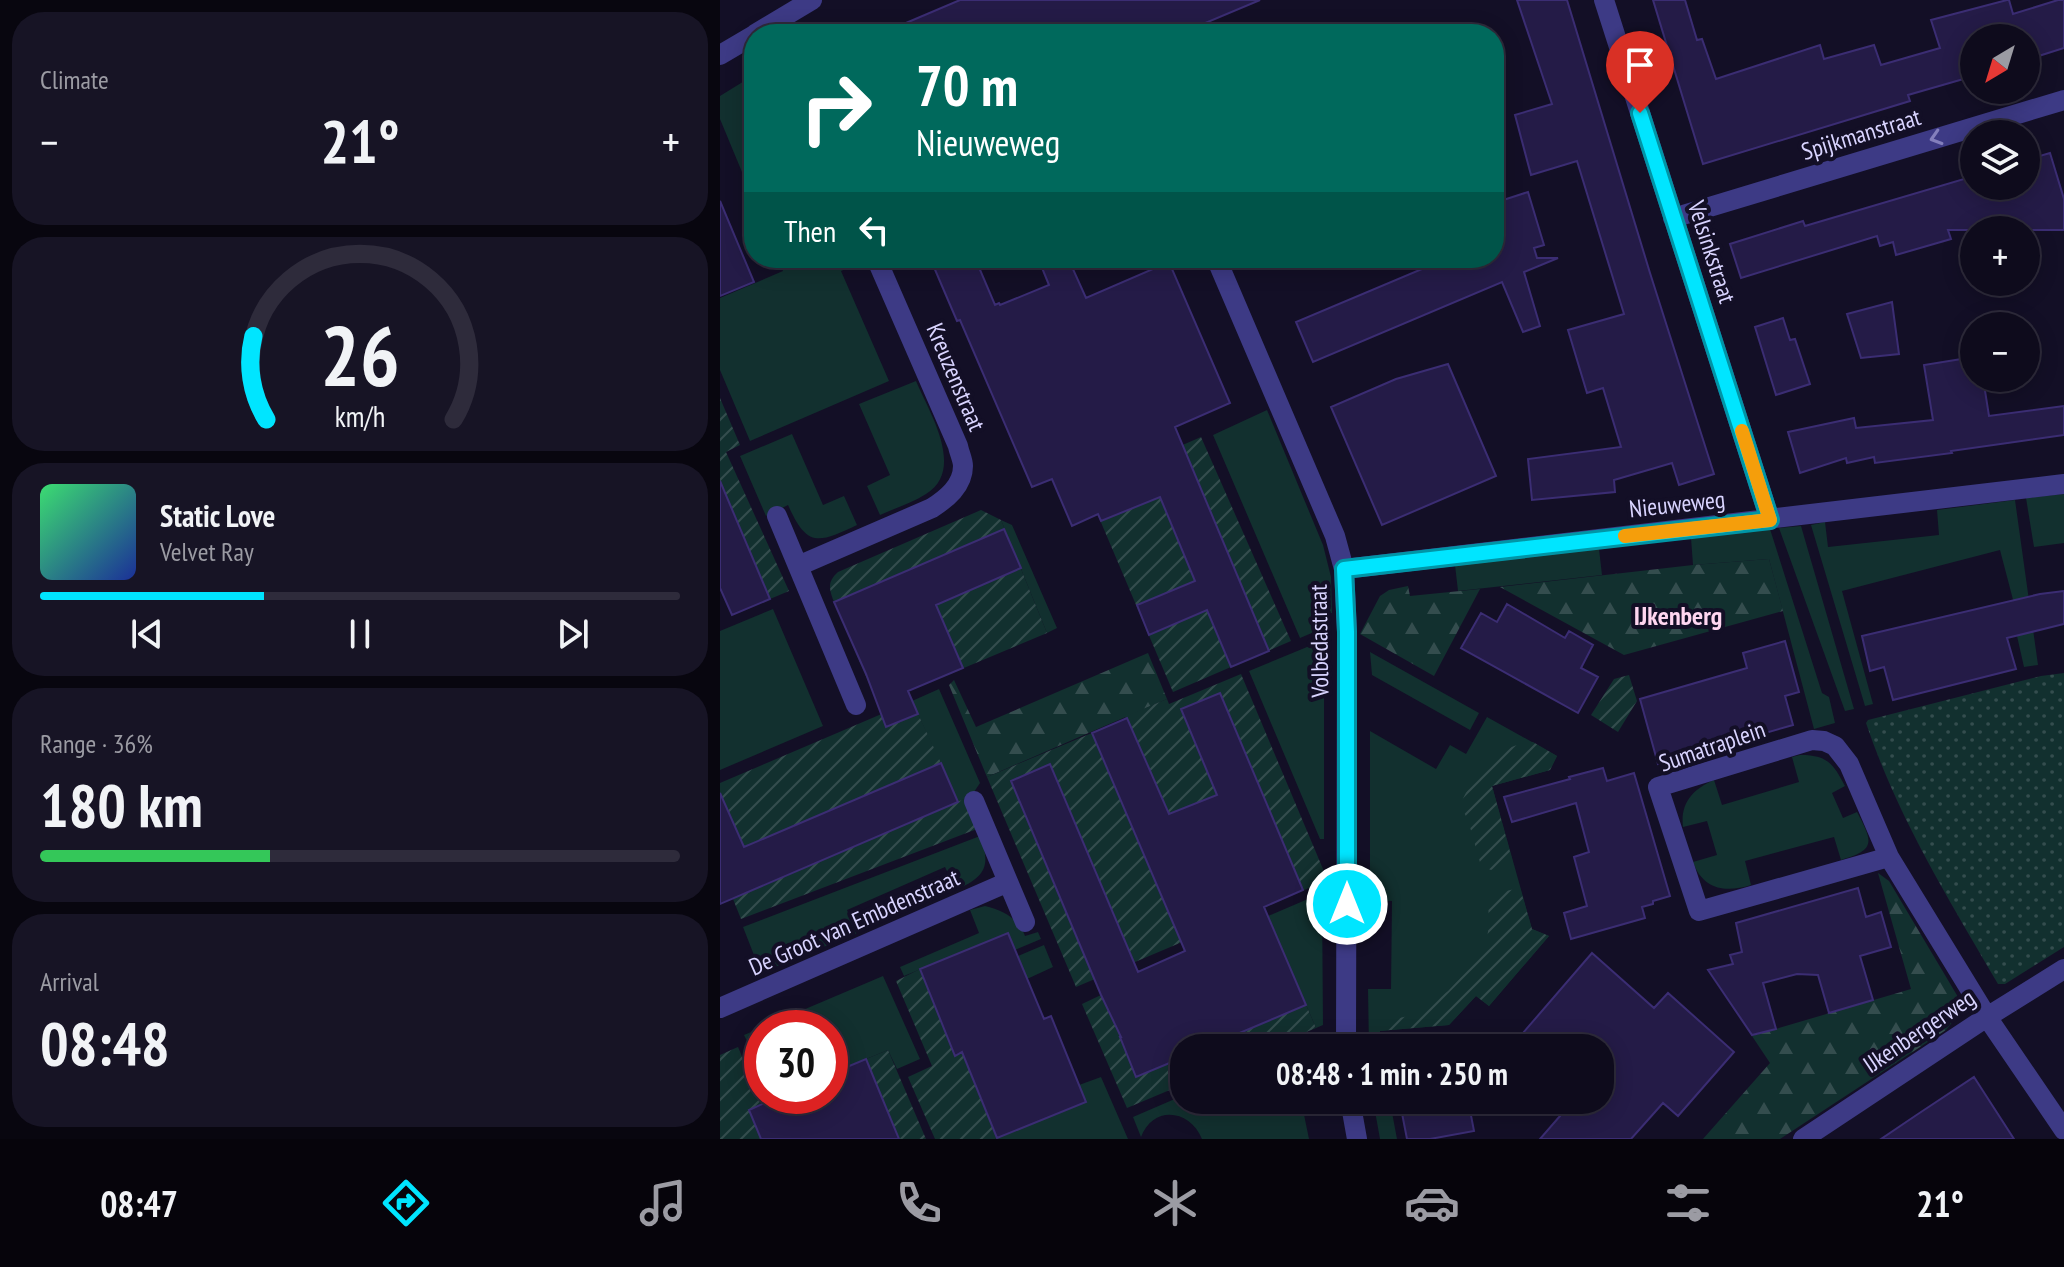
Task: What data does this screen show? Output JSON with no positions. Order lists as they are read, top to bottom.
{
  "streets": {
    "street": [
      "Spijkmanstraat",
      "Velsinkstraat",
      "Kreuzenstraat",
      "Nieuweweg",
      "Volbedastraat",
      "Sumatraplein",
      "De Groot van Embdenstraat",
      "IJkenbergerweg"
    ]
  },
  "crossings": [
    ["Spijkmanstraat", "Velsinkstraat"],
    ["Velsinkstraat", "Nieuweweg"],
    ["Nieuweweg", "Volbedastraat"],
    ["Sumatraplein", "IJkenbergerweg"]
  ],
  "one_way": ["Spijkmanstraat"],
  "districts": ["IJkenberg"],
  "north": "bottom left",
  "page": {
    "tile": [
      "Climate",
      ["Range · 36%", "180 km"],
      ["Arrival", "08:48"]
    ],
    "map_buttons": ["+", "−"],
    "turn": ["70 m", "Nieuweweg"],
    "heat": ["−", "21°", "+"],
    "then": "Then",
    "song": ["Static Love", "Velvet Ray"],
    "limit": "30",
    "trip": "08:48 · 1 min · 250 m",
    "tabs": ["08:47", "21°"],
    "gauge": ["26", "km/h"]
  }
}
